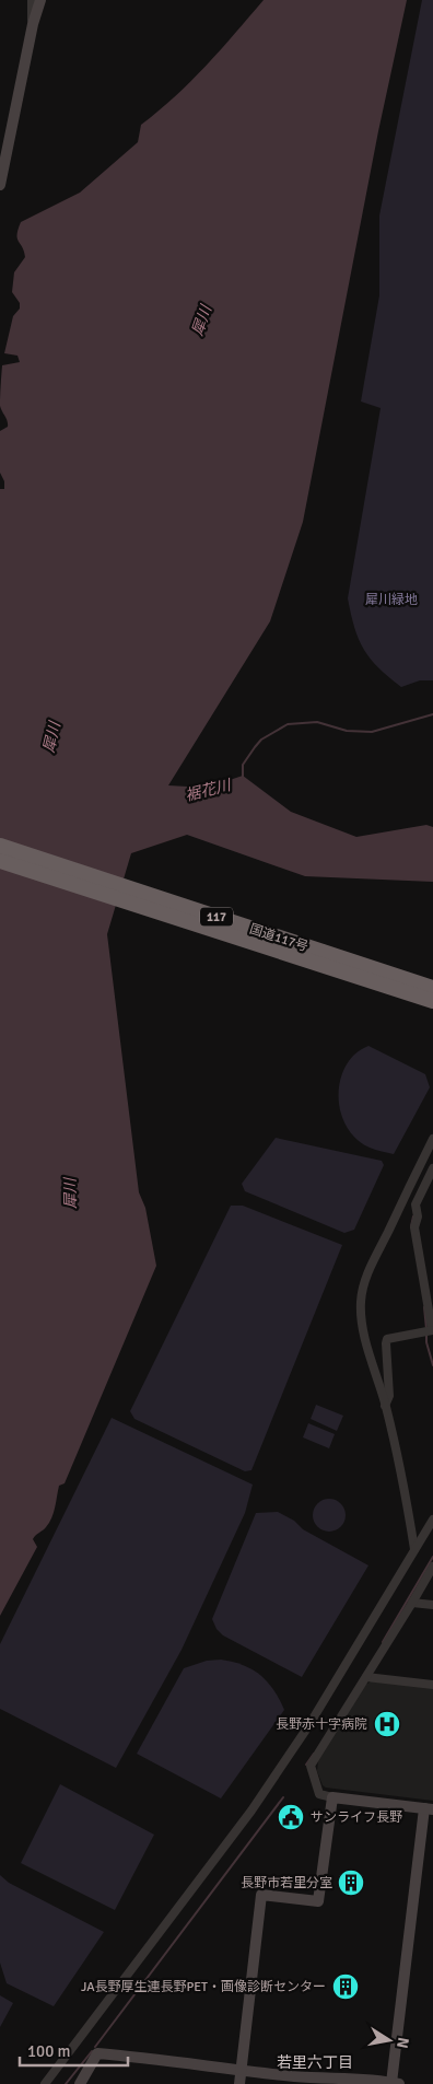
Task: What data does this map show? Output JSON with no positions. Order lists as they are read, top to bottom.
{
  "streets": {
    "highway": ["117", "国道117号"]
  },
  "districts": ["若里六丁目"],
  "water": ["犀川", "裾花川"],
  "parks": ["犀川緑地"],
  "places": {
    "hospital": ["長野赤十字病院"],
    "public building": ["サンライフ長野"],
    "building": ["長野市若里分室", "JA長野厚生連長野PET・画像診断センター"]
  },
  "scale_bar": "100 m",
  "north": "right"
}
